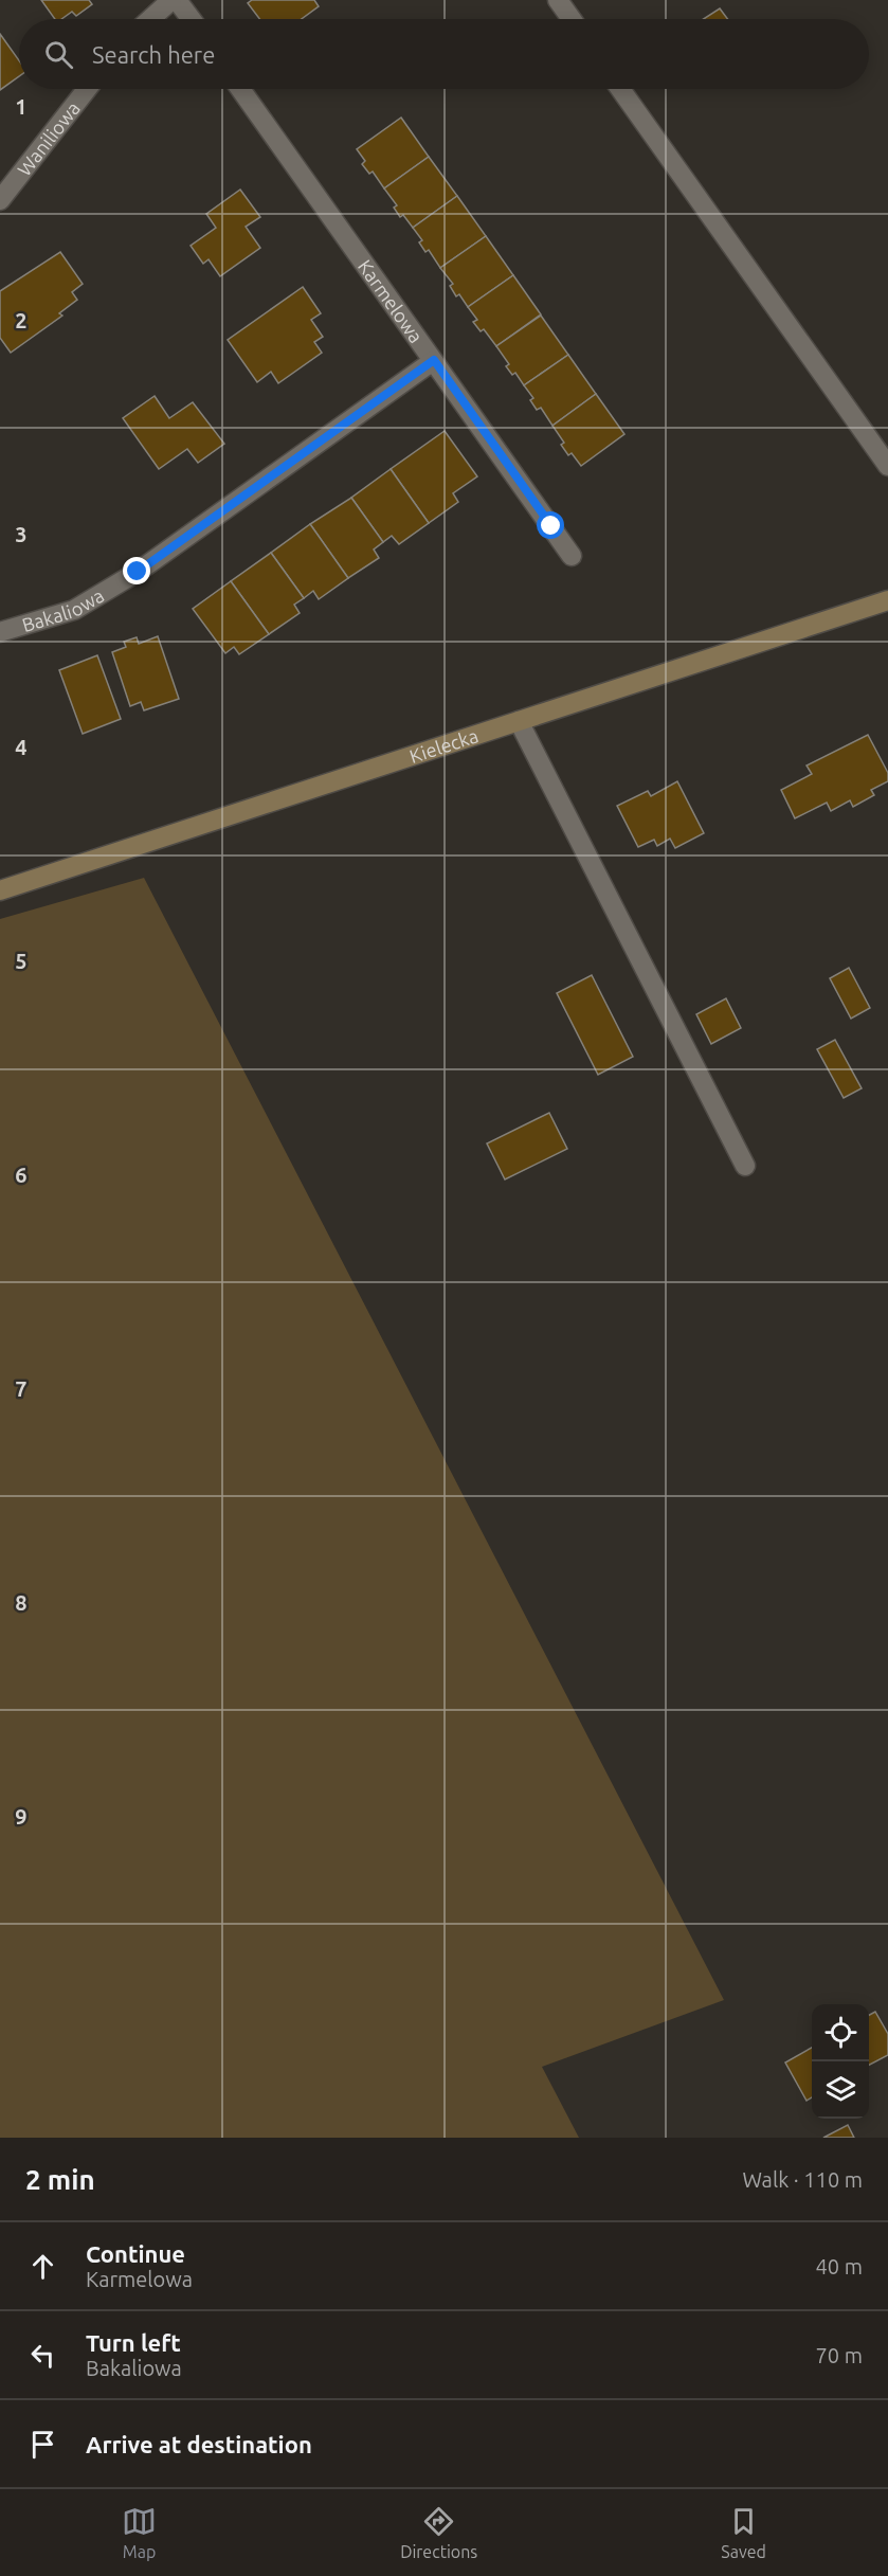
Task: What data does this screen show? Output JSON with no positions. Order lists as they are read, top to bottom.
{
  "streets": {
    "street": [
      "Waniliowa",
      "Karmelowa",
      "Bakaliowa",
      "Kielecka"
    ]
  },
  "crossings": [
    ["Karmelowa", "Bakaliowa"]
  ],
  "page": {
    "search": "Search here",
    "heading": ["2 min", "Walk · 110 m"],
    "list": [
      ["Continue", "Karmelowa", "40 m"],
      ["Turn left", "Bakaliowa", "70 m"],
      "Arrive at destination"
    ],
    "nav": ["Map", "Directions", "Saved"]
  },
  "grid": {
    "rows": [
      "1",
      "2",
      "3",
      "4",
      "5",
      "6",
      "7",
      "8",
      "9"
    ]
  }
}
